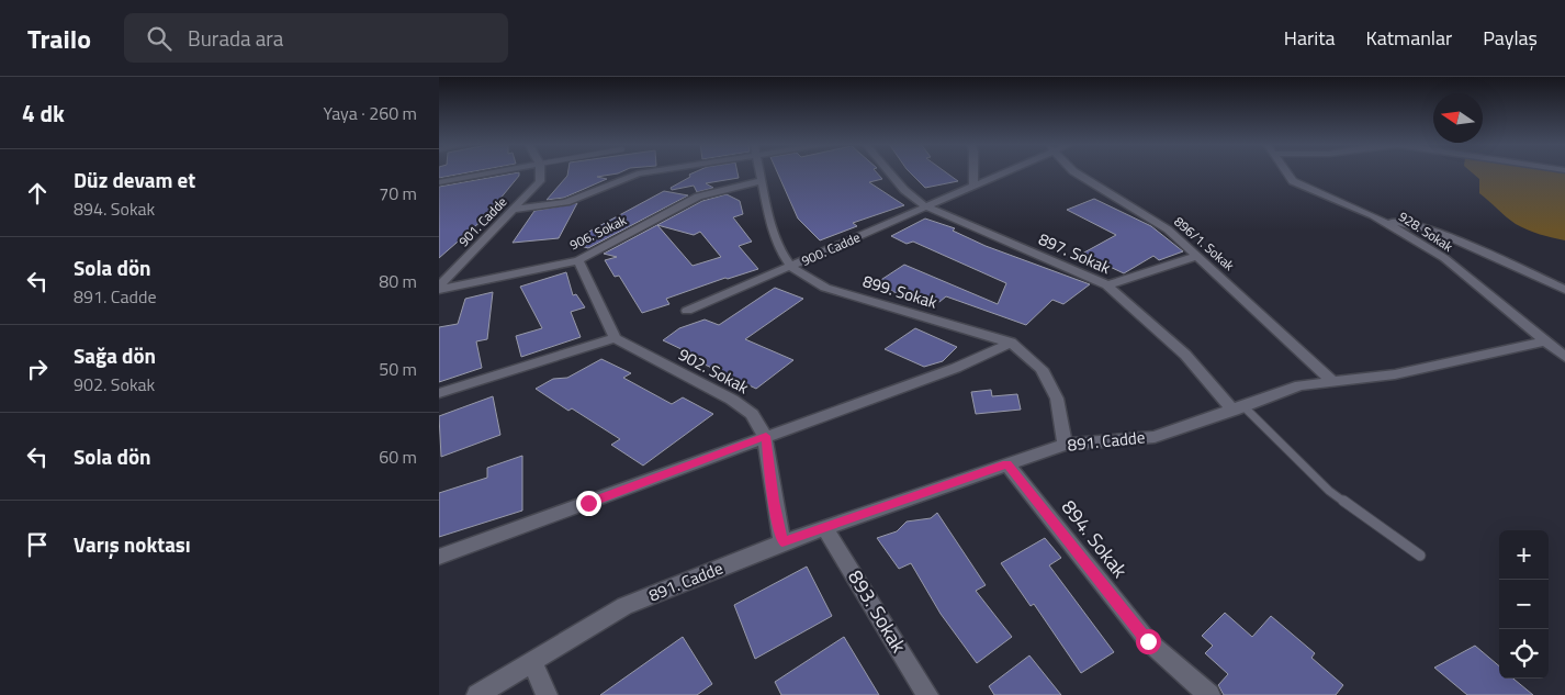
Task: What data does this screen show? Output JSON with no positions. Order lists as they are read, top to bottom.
{
  "streets": {
    "street": [
      "901. Cadde",
      "928. Sokak",
      "906. Sokak",
      "896/1. Sokak",
      "900. Cadde",
      "897. Sokak",
      "899. Sokak",
      "902. Sokak",
      "891. Cadde",
      "894. Sokak",
      "893. Sokak"
    ]
  },
  "crossings": [
    ["901. Cadde", "906. Sokak"],
    ["928. Sokak", "891. Cadde"],
    ["906. Sokak", "899. Sokak"],
    ["896/1. Sokak", "891. Cadde"],
    ["900. Cadde", "897. Sokak"],
    ["900. Cadde", "899. Sokak"],
    ["897. Sokak", "891. Cadde"],
    ["899. Sokak", "891. Cadde"],
    ["902. Sokak", "891. Cadde"],
    ["891. Cadde", "894. Sokak"],
    ["891. Cadde", "893. Sokak"]
  ],
  "north": "left",
  "page": {
    "header": "Trailo",
    "search": "Burada ara",
    "nav": ["Harita", "Katmanlar", "Paylaş"],
    "heading": ["4 dk", "Yaya · 260 m"],
    "list": [
      ["Düz devam et", "894. Sokak", "70 m"],
      ["Sola dön", "891. Cadde", "80 m"],
      ["Sağa dön", "902. Sokak", "50 m"],
      ["Sola dön", "60 m"],
      "Varış noktası"
    ],
    "map_buttons": ["+", "−"]
  }
}
